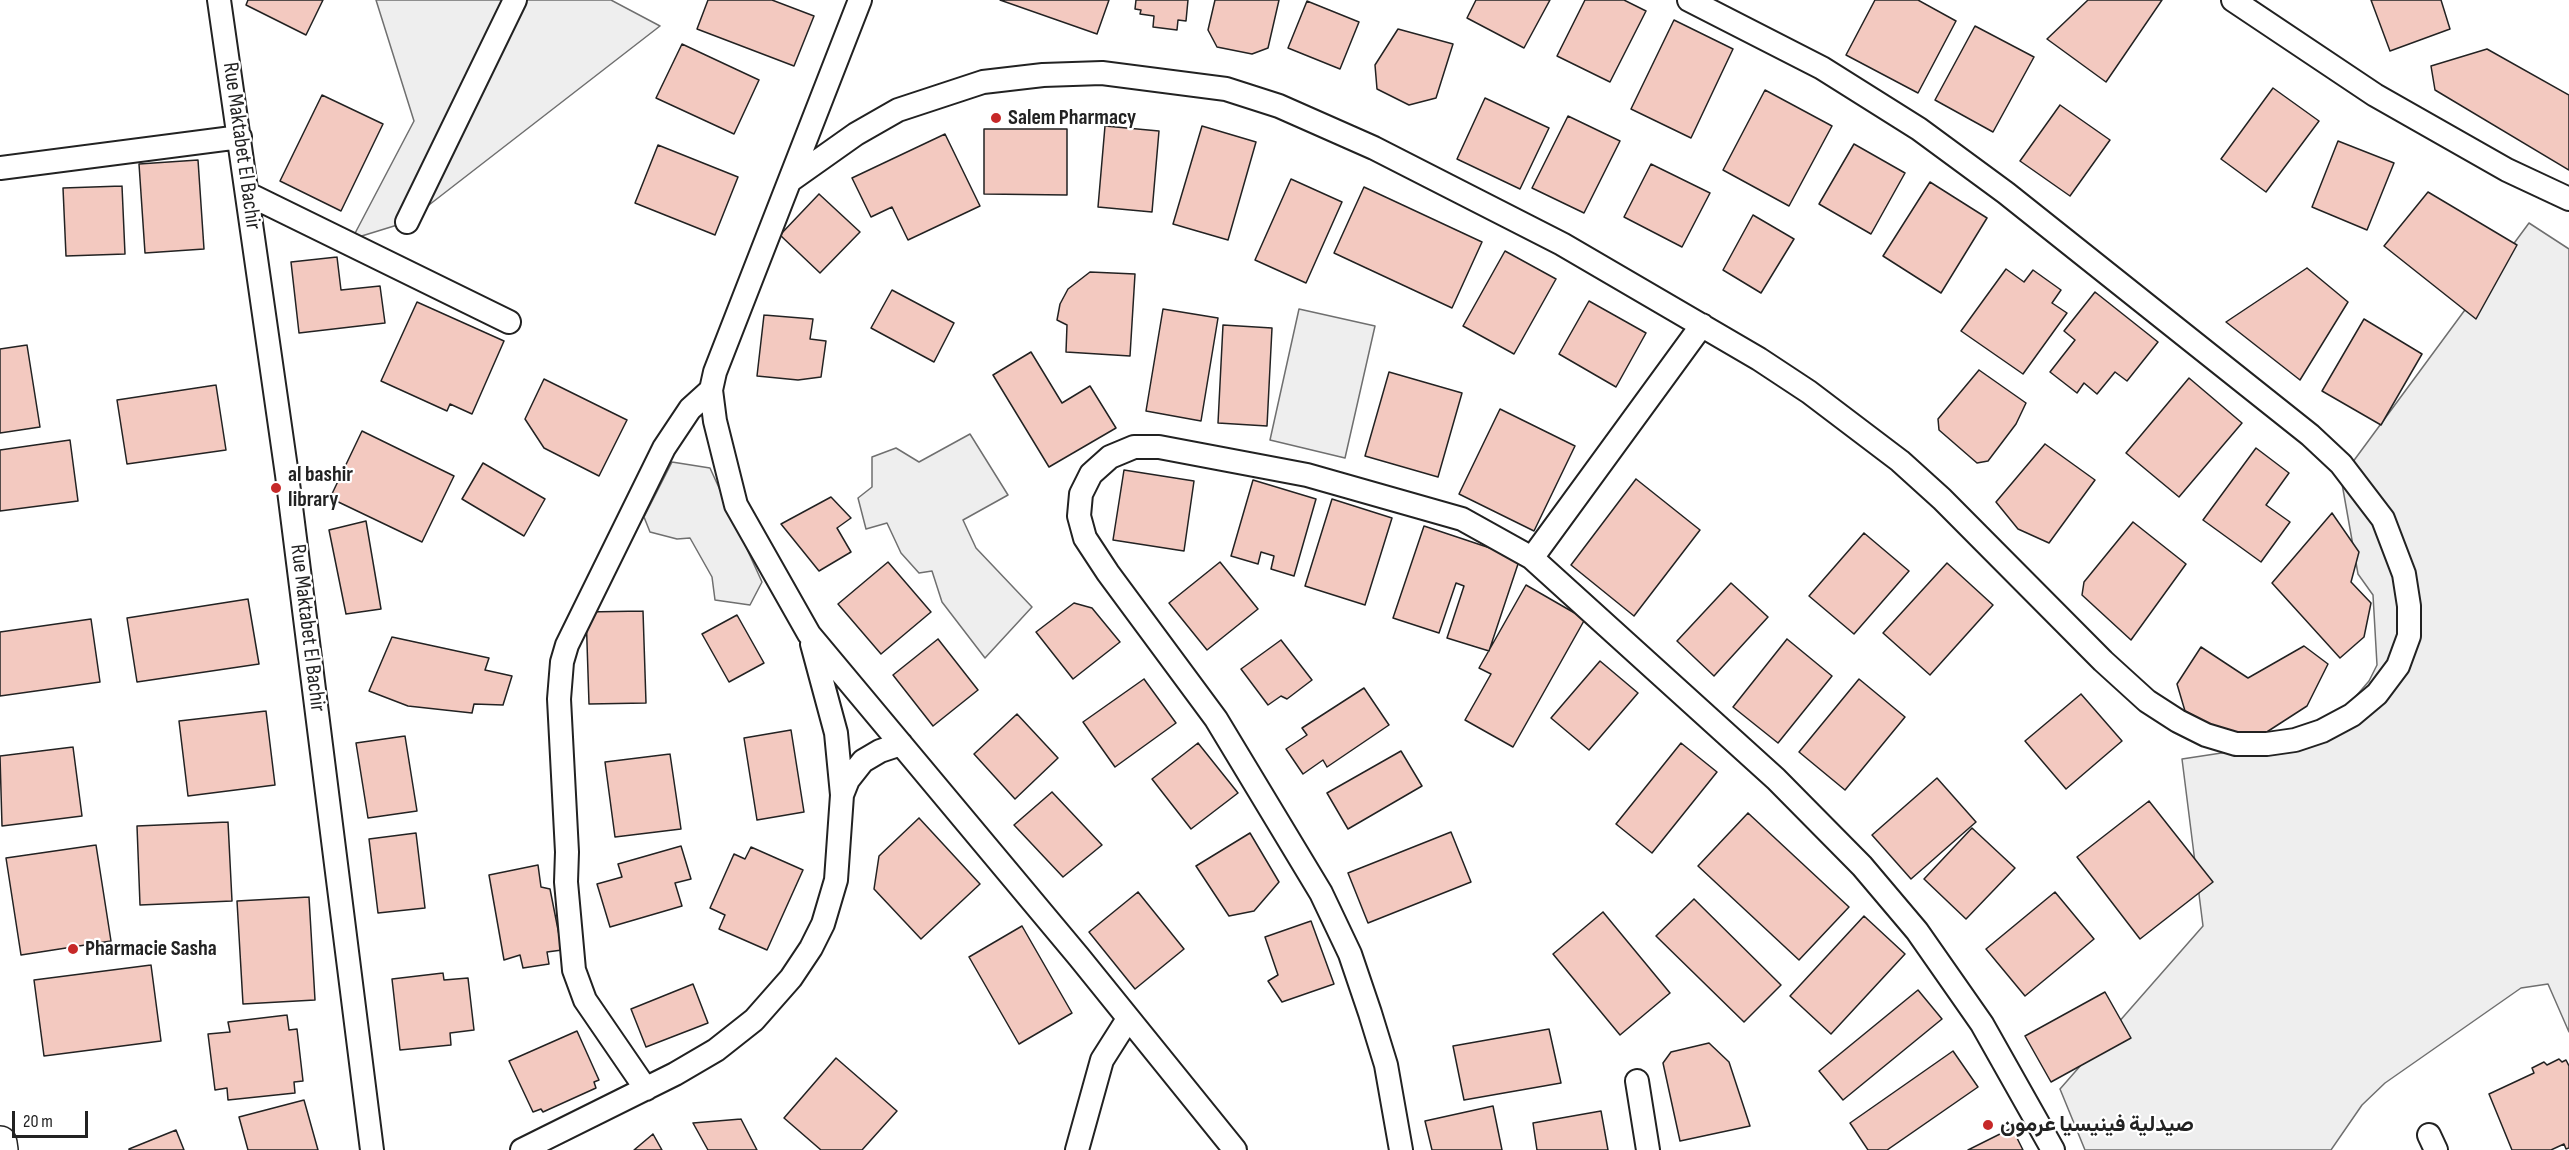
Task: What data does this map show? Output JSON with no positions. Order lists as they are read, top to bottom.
{
  "streets": {
    "street": ["Rue Maktabet El Bachir"]
  },
  "places": [
    "Salem Pharmacy",
    "al bashir library",
    "Pharmacie Sasha",
    "صيدلية فينيسيا عرمون"
  ],
  "scale_bar": "20 m"
}
